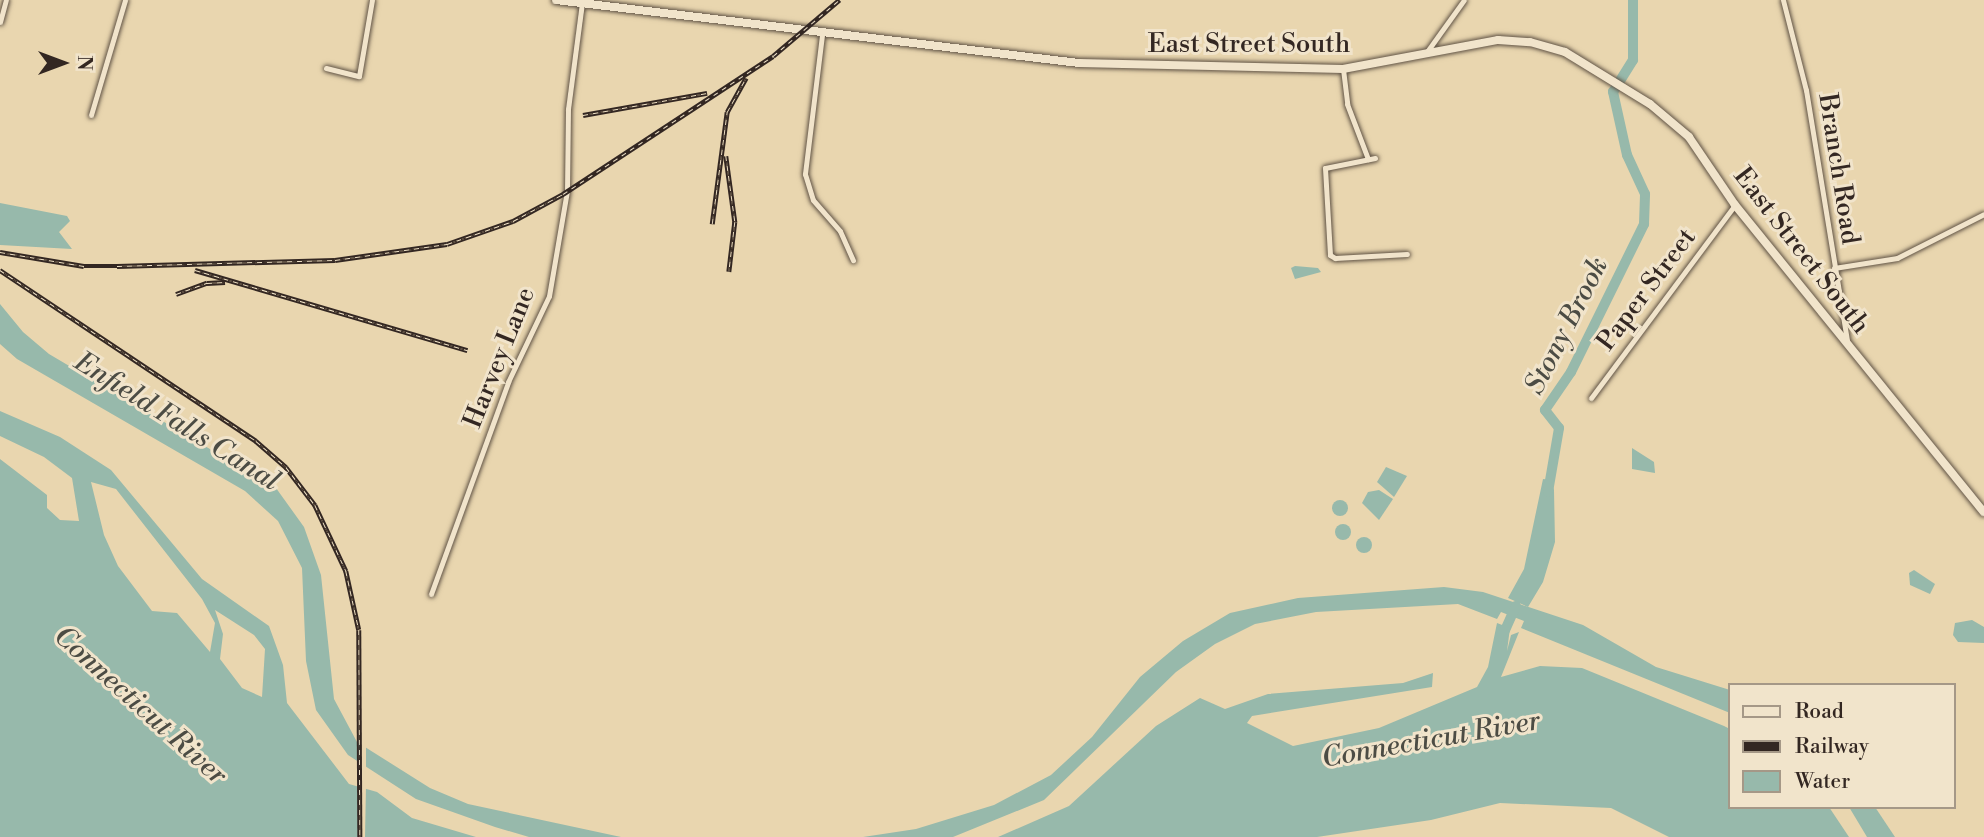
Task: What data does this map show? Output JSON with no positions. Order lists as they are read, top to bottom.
{
  "streets": {
    "main road": ["East Street South"],
    "street": ["Branch Road", "Paper Street", "Harvey Lane"]
  },
  "crossings": [
    ["East Street South", "Branch Road"],
    ["East Street South", "Paper Street"],
    ["East Street South", "Harvey Lane"]
  ],
  "water": ["Stony Brook", "Enfield Falls Canal", "Connecticut River"],
  "legend": ["Road", "Railway", "Water"],
  "north": "right"
}
